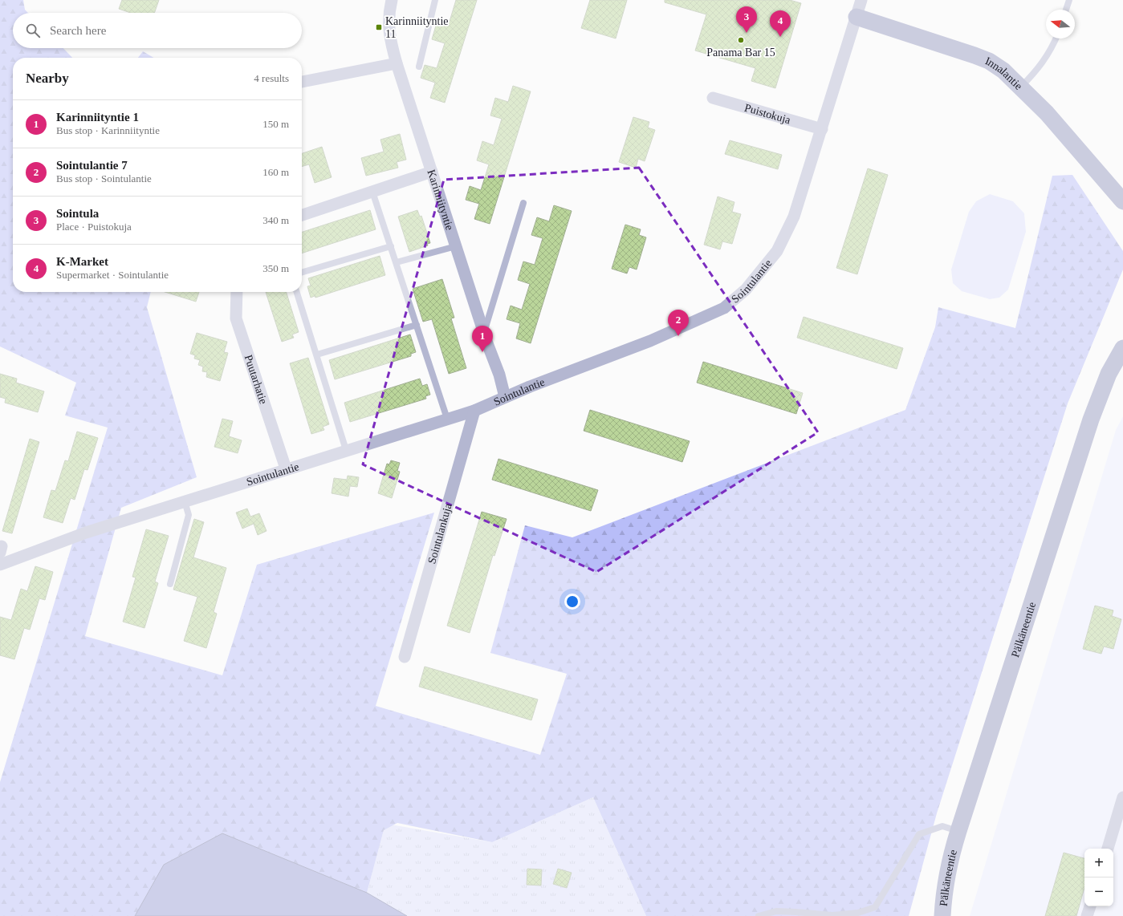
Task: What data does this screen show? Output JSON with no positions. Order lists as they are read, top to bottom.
{
  "streets": {
    "main road": ["Innalantie", "Pälkäneentie"],
    "street": [
      "Puistokuja",
      "Karinniityntie",
      "Sointulantie",
      "Puutarhatie",
      "Sointulankuja"
    ]
  },
  "crossings": [
    ["Innalantie", "Sointulantie"],
    ["Puistokuja", "Sointulantie"],
    ["Karinniityntie", "Sointulantie"],
    ["Sointulantie", "Puutarhatie"],
    ["Sointulantie", "Sointulankuja"]
  ],
  "places": {
    "transit": ["Karinniityntie 11"],
    "other": ["Panama Bar 15"]
  },
  "north": "left",
  "page": {
    "pins": [
      "3",
      "4",
      "2",
      "1"
    ],
    "search": "Search here",
    "heading": ["Nearby", "4 results"],
    "list": [
      {
        "mark": "1",
        "name": "Karinniityntie 1",
        "note": "Bus stop · Karinniityntie",
        "value": "150 m"
      },
      {
        "mark": "2",
        "name": "Sointulantie 7",
        "note": "Bus stop · Sointulantie",
        "value": "160 m"
      },
      {
        "mark": "3",
        "name": "Sointula",
        "note": "Place · Puistokuja",
        "value": "340 m"
      },
      {
        "mark": "4",
        "name": "K-Market",
        "note": "Supermarket · Sointulantie",
        "value": "350 m"
      }
    ],
    "map_buttons": ["+", "−"]
  }
}
